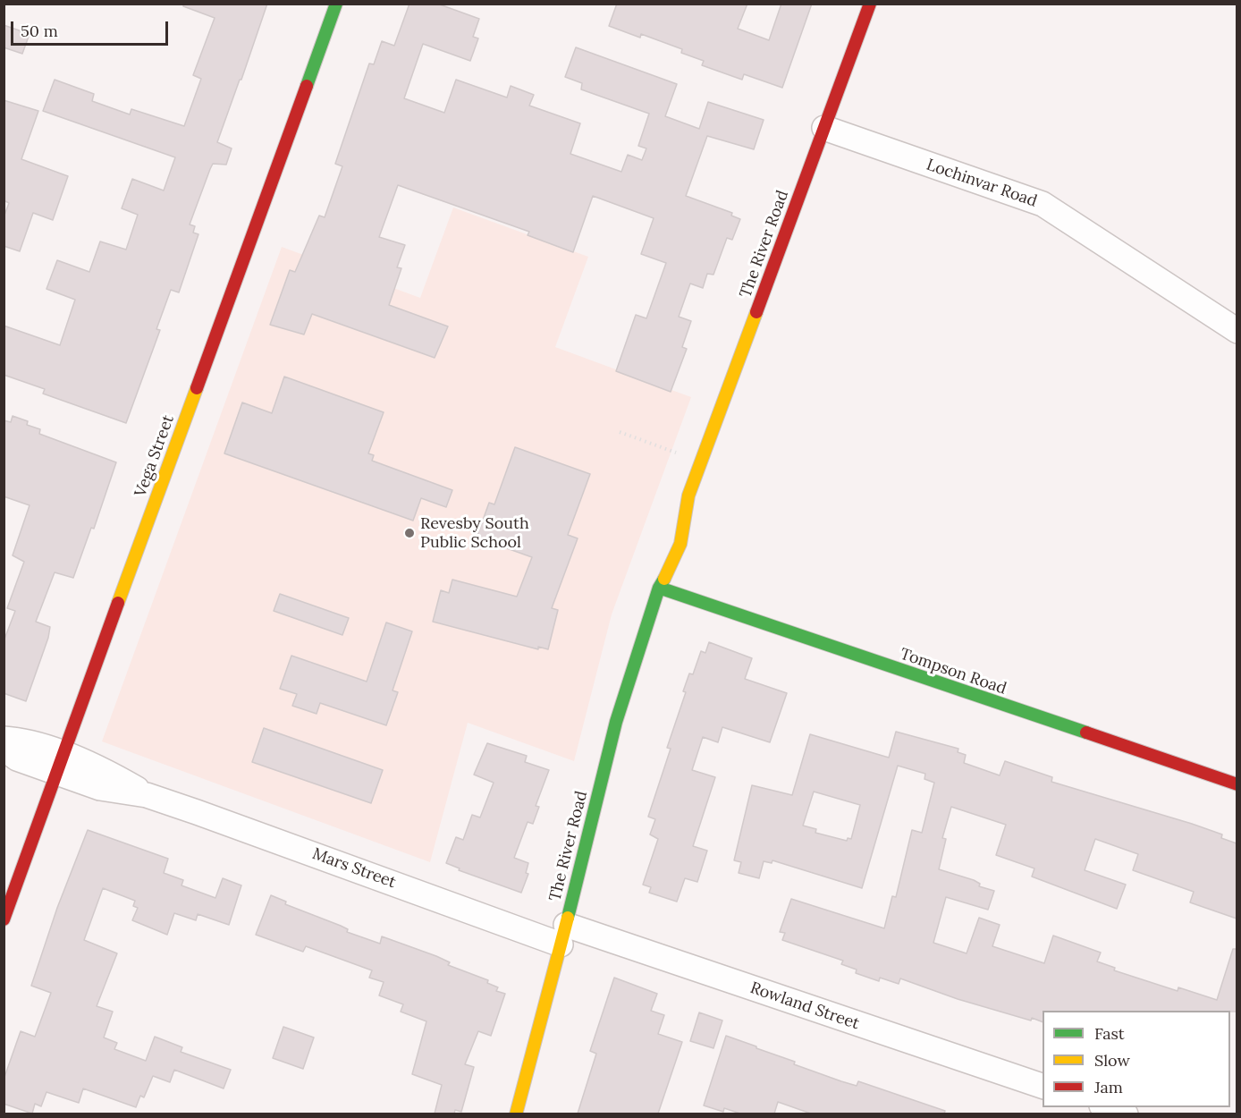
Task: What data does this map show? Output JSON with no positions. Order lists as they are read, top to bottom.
{
  "streets": {
    "street": [
      "Lochinvar Road",
      "The River Road",
      "Vega Street",
      "Tompson Road",
      "Mars Street",
      "Rowland Street"
    ]
  },
  "crossings": [
    ["Lochinvar Road", "The River Road"],
    ["The River Road", "Tompson Road"],
    ["The River Road", "Mars Street"],
    ["The River Road", "Rowland Street"],
    ["Vega Street", "Mars Street"],
    ["Mars Street", "Rowland Street"]
  ],
  "places": ["Revesby South Public School"],
  "legend": ["Fast", "Slow", "Jam"],
  "scale_bar": "50 m"
}
